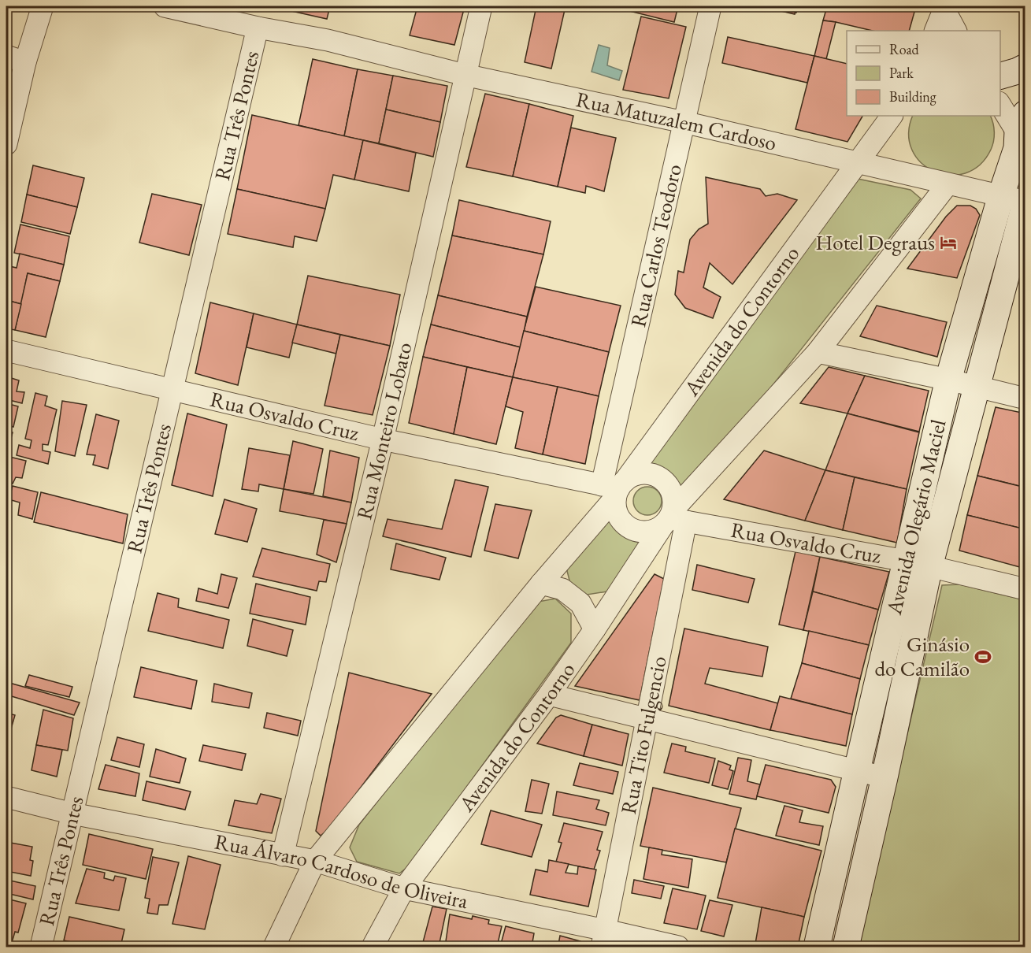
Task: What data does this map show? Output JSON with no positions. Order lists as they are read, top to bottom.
{
  "streets": {
    "main road": ["Avenida Olegário Maciel"],
    "street": [
      "Rua Três Pontes",
      "Rua Matuzalem Cardoso",
      "Rua Carlos Teodoro",
      "Avenida do Contorno",
      "Rua Osvaldo Cruz",
      "Rua Monteiro Lobato",
      "Rua Tito Fulgencio",
      "Rua Álvaro Cardoso de Oliveira"
    ]
  },
  "crossings": [
    ["Rua Três Pontes", "Rua Matuzalem Cardoso"],
    ["Rua Três Pontes", "Rua Osvaldo Cruz"],
    ["Rua Três Pontes", "Rua Álvaro Cardoso de Oliveira"],
    ["Rua Matuzalem Cardoso", "Rua Carlos Teodoro"],
    ["Rua Matuzalem Cardoso", "Avenida do Contorno"],
    ["Rua Matuzalem Cardoso", "Rua Monteiro Lobato"],
    ["Rua Matuzalem Cardoso", "Avenida Olegário Maciel"],
    ["Rua Carlos Teodoro", "Avenida do Contorno"],
    ["Rua Carlos Teodoro", "Rua Osvaldo Cruz"],
    ["Rua Carlos Teodoro", "Rua Tito Fulgencio"],
    ["Avenida do Contorno", "Rua Osvaldo Cruz"],
    ["Avenida do Contorno", "Rua Tito Fulgencio"],
    ["Avenida do Contorno", "Rua Álvaro Cardoso de Oliveira"],
    ["Rua Osvaldo Cruz", "Rua Monteiro Lobato"],
    ["Rua Osvaldo Cruz", "Avenida Olegário Maciel"],
    ["Rua Osvaldo Cruz", "Rua Tito Fulgencio"],
    ["Rua Monteiro Lobato", "Rua Álvaro Cardoso de Oliveira"],
    ["Rua Tito Fulgencio", "Rua Álvaro Cardoso de Oliveira"]
  ],
  "places": {
    "hotel": ["Hotel Degraus"],
    "sports": ["Ginásio do Camilão"]
  },
  "legend": ["Road", "Park", "Building"]
}
